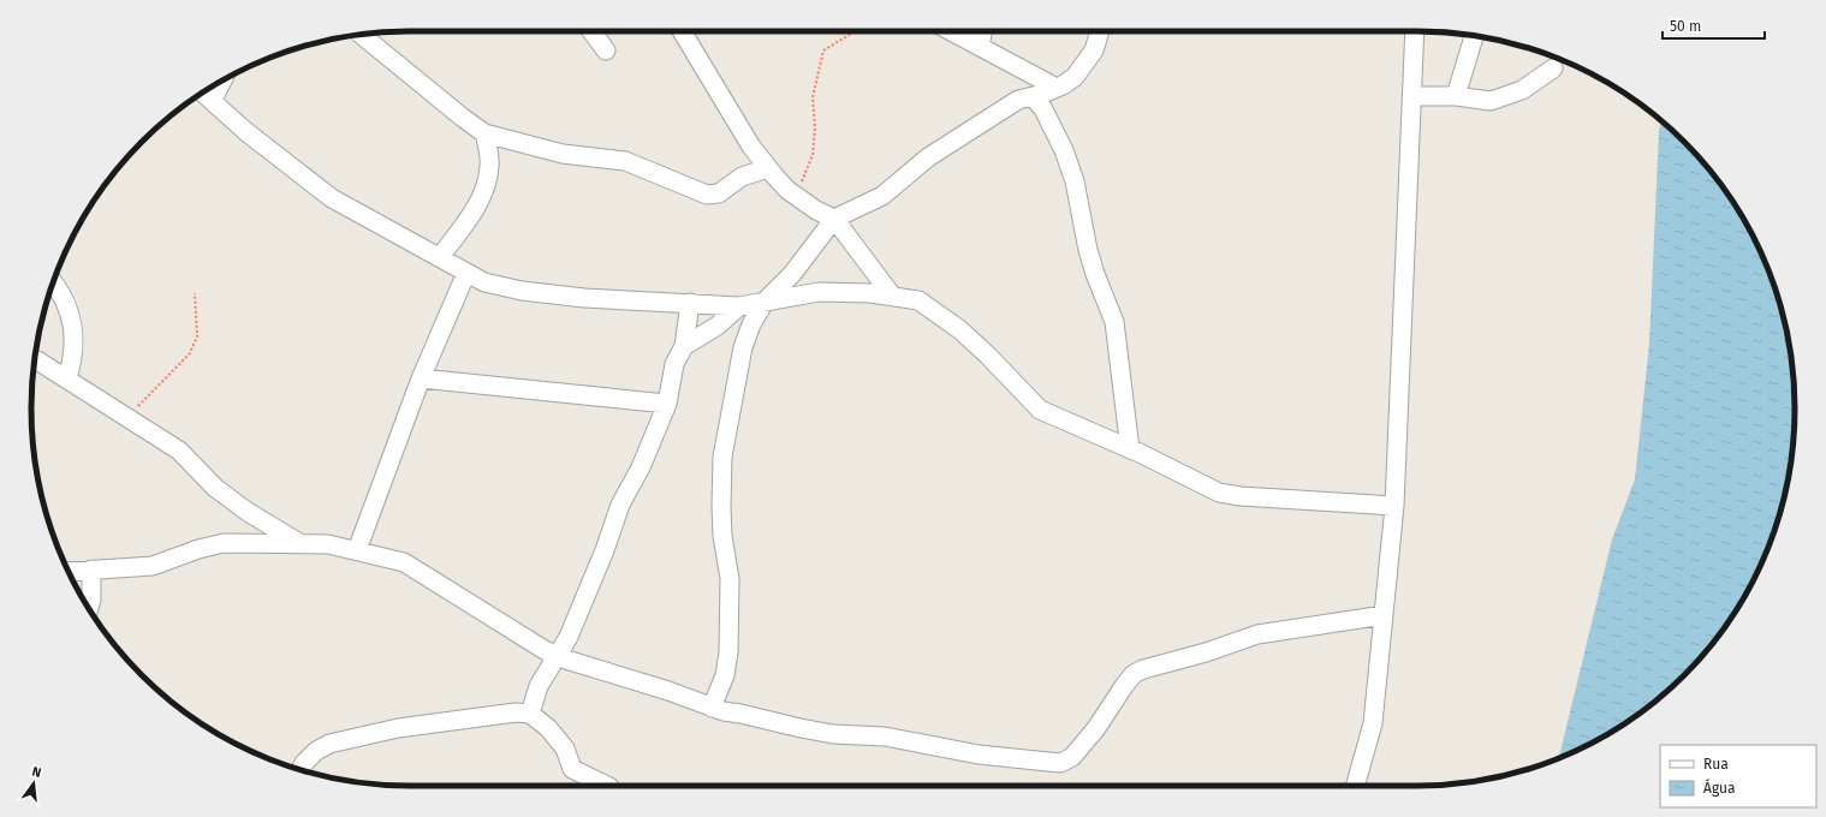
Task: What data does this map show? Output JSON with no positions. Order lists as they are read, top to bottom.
{
  "legend": ["Rua", "Água"],
  "scale_bar": "50 m",
  "north": "top"
}
